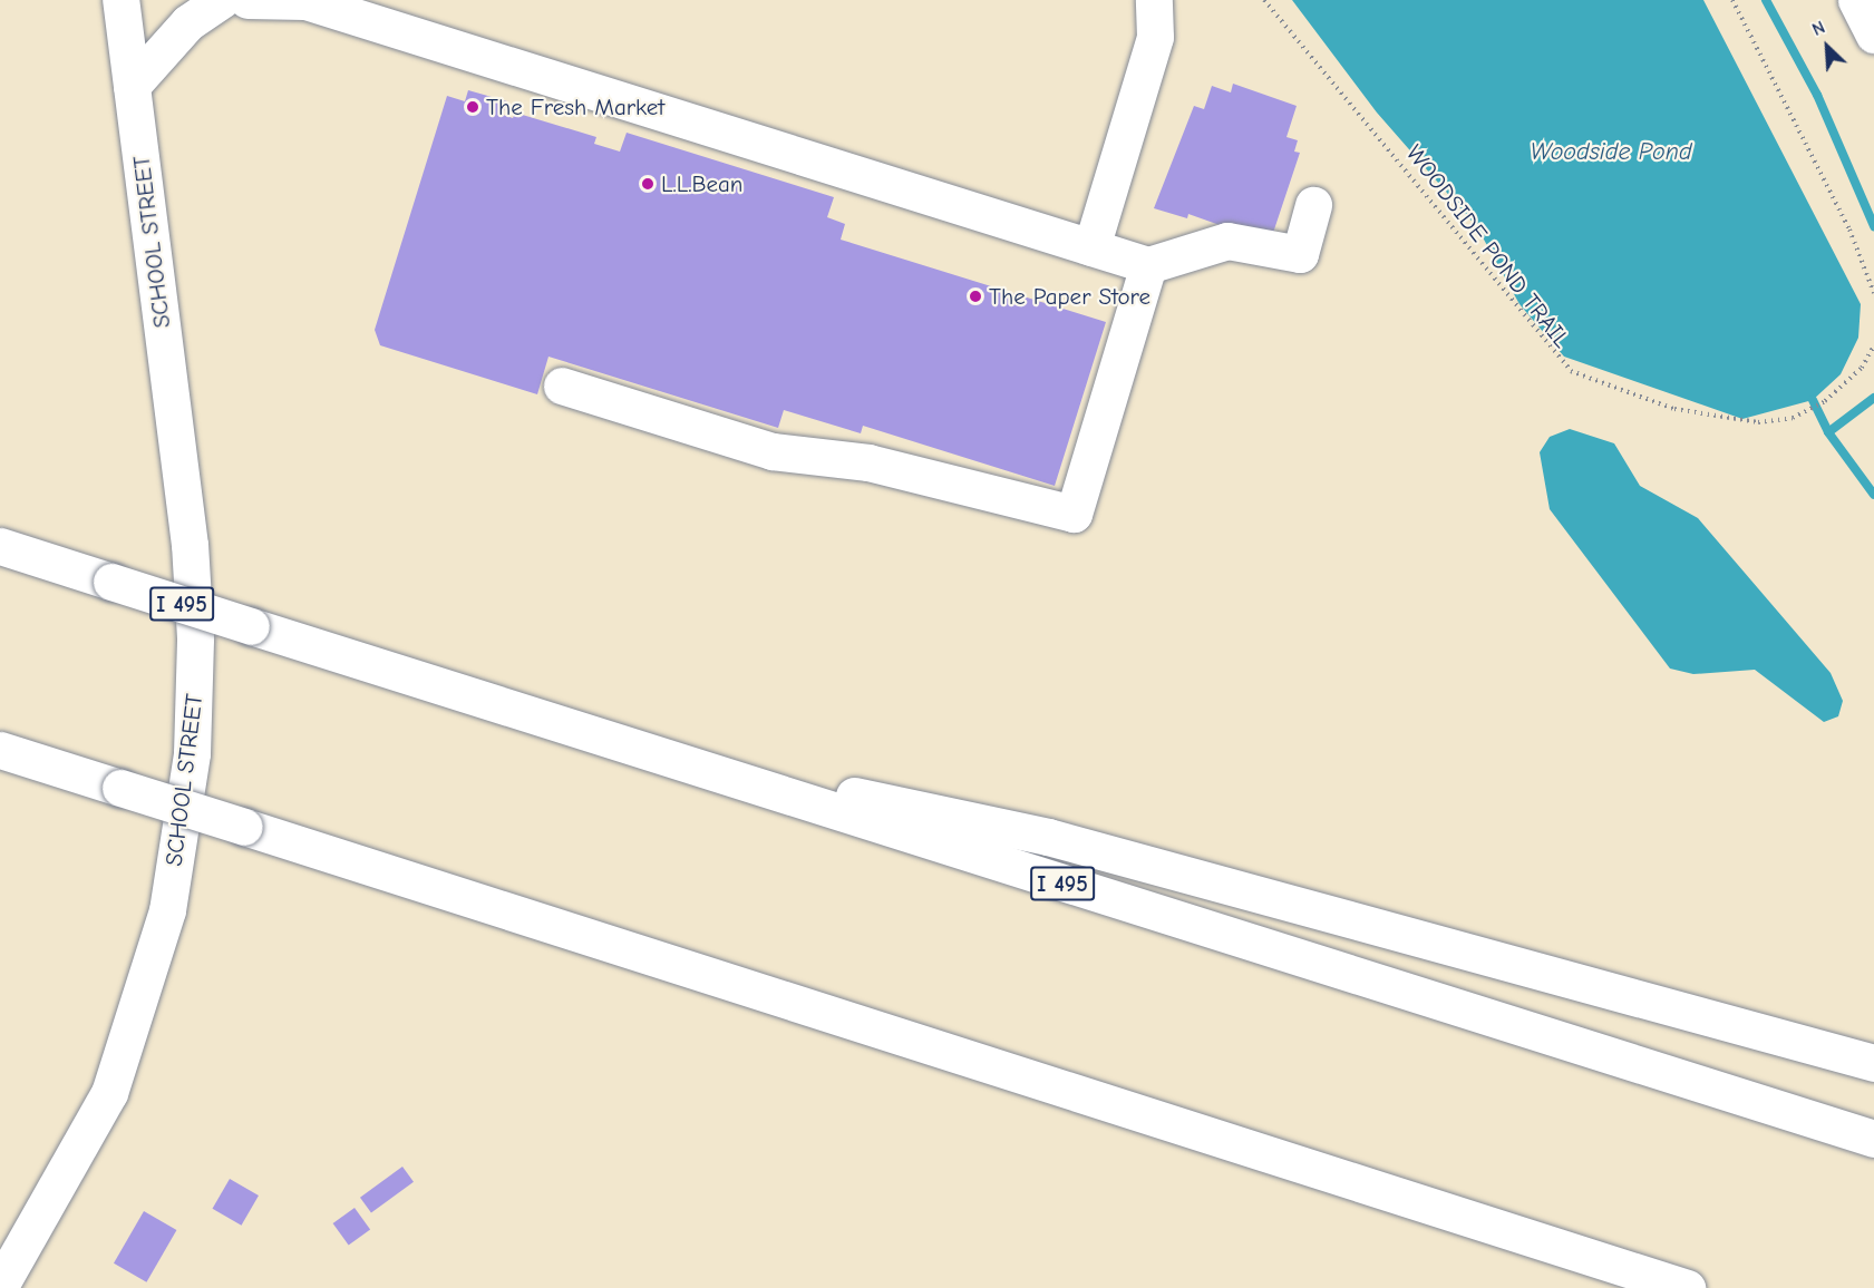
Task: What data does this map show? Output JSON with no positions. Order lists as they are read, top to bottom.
{
  "streets": {
    "main road": ["SCHOOL STREET", "I 495"],
    "path": ["WOODSIDE POND TRAIL"]
  },
  "water": ["Woodside Pond"],
  "places": ["The Fresh Market", "L.L.Bean", "The Paper Store"],
  "north": "top left"
}
